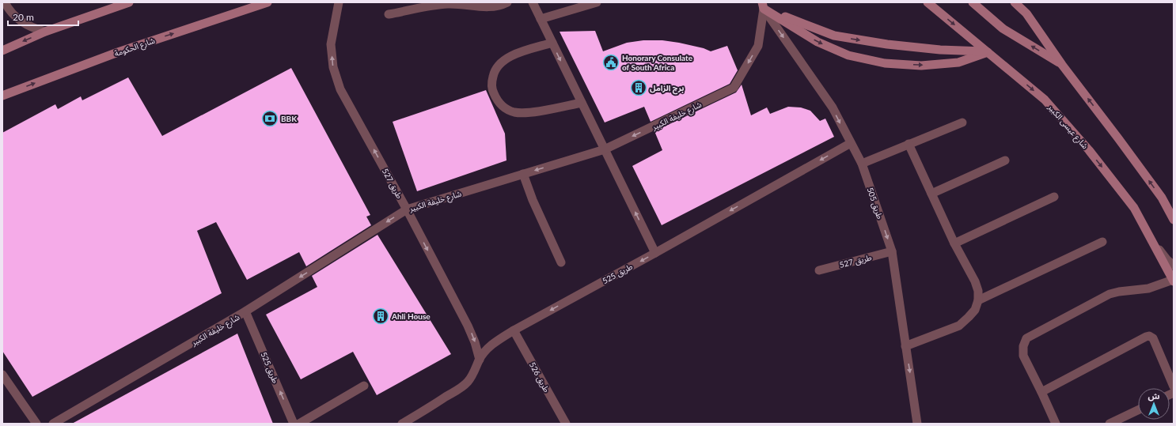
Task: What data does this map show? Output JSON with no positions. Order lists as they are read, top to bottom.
{
  "streets": {
    "main road": ["شارع الحكومة", "شارع عيسى الكبير"],
    "street": [
      "شارع خليفة الكبير",
      "طريق 527",
      "طريق 505",
      "طريق 525",
      "طريق 526"
    ]
  },
  "crossings": [
    ["شارع خليفة الكبير", "طريق 527"],
    ["شارع خليفة الكبير", "طريق 505"],
    ["شارع خليفة الكبير", "طريق 525"],
    ["طريق 527", "طريق 505"],
    ["طريق 527", "طريق 525"],
    ["طريق 505", "طريق 525"],
    ["طريق 525", "طريق 526"]
  ],
  "one_way": ["شارع خليفة الكبير", "طريق 505"],
  "places": {
    "public building": ["Honorary Consulate of South Africa"],
    "building": ["برج الزامل", "Ahli House"],
    "bank": ["BBK"]
  },
  "scale_bar": "20 m",
  "north": "top"
}
